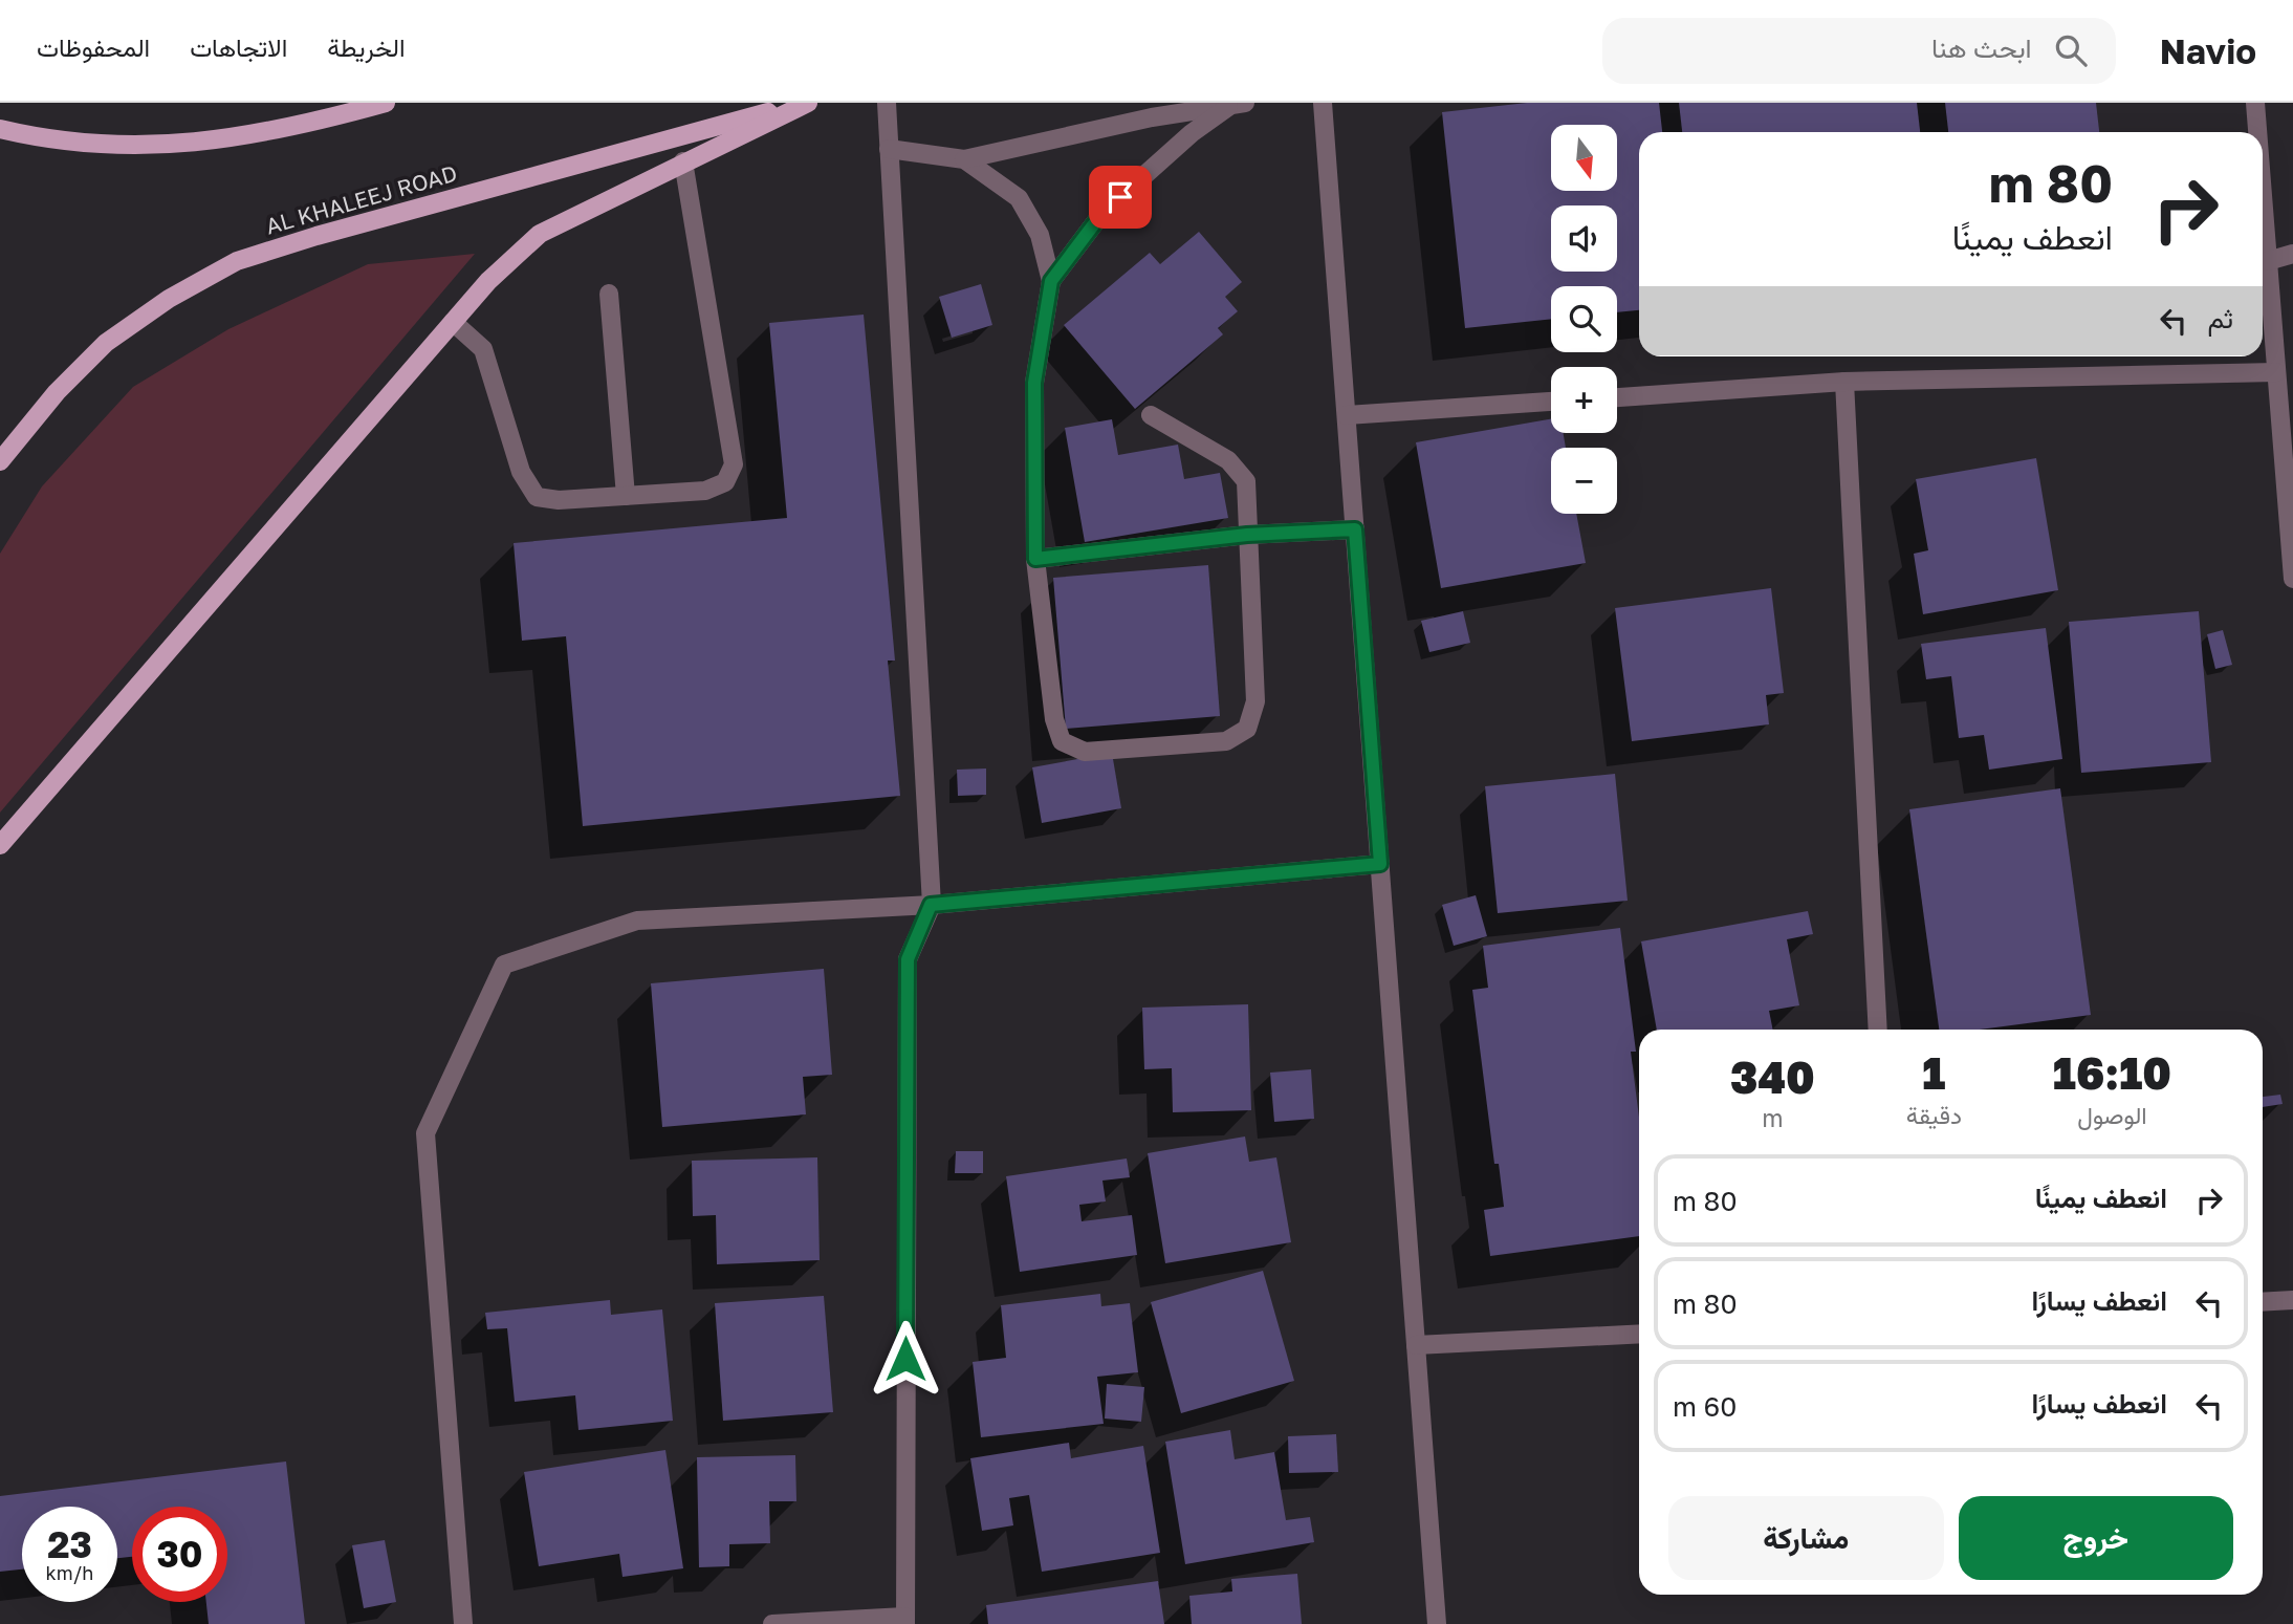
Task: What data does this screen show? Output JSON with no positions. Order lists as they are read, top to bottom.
{
  "streets": {
    "main road": ["AL KHALEEJ ROAD"]
  },
  "north": "bottom",
  "page": {
    "header": "Navio",
    "search": "ابحث هنا",
    "nav": ["الخريطة", "الاتجاهات", "المحفوظات"],
    "map_buttons": ["+", "−"],
    "turn": ["80 m", "انعطف يمينًا"],
    "then": "ثم",
    "eta": [
      "16:10",
      "الوصول",
      "1",
      "دقيقة",
      "340",
      "m"
    ],
    "list": [
      {
        "name": "انعطف يمينًا",
        "value": "80 m"
      },
      {
        "name": "انعطف يسارًا",
        "value": "80 m"
      },
      {
        "name": "انعطف يسارًا",
        "value": "60 m"
      }
    ],
    "buttons": ["خروج", "مشاركة"],
    "speed": "23 km/h",
    "limit": "30"
  }
}
